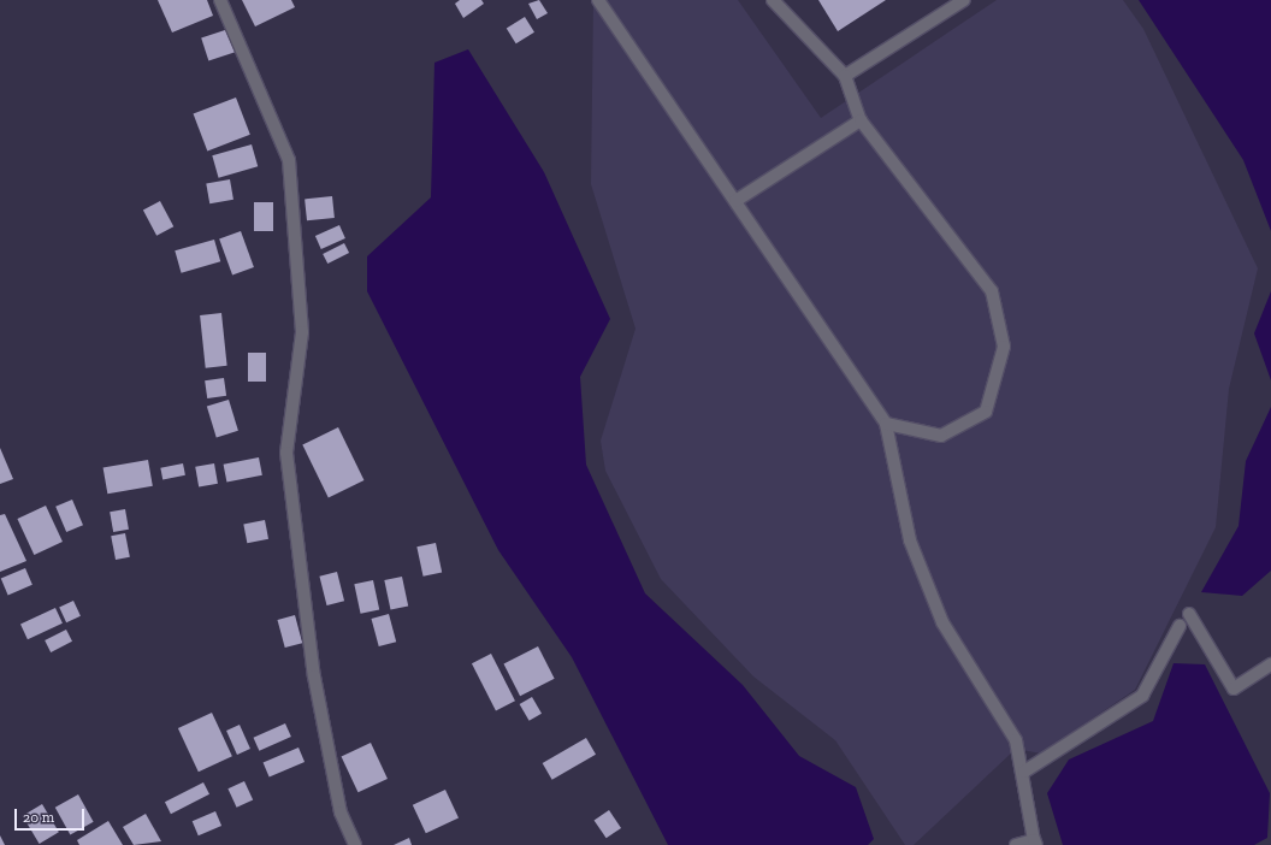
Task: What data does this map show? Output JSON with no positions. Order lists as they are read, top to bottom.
{
  "scale_bar": "20 m"
}
